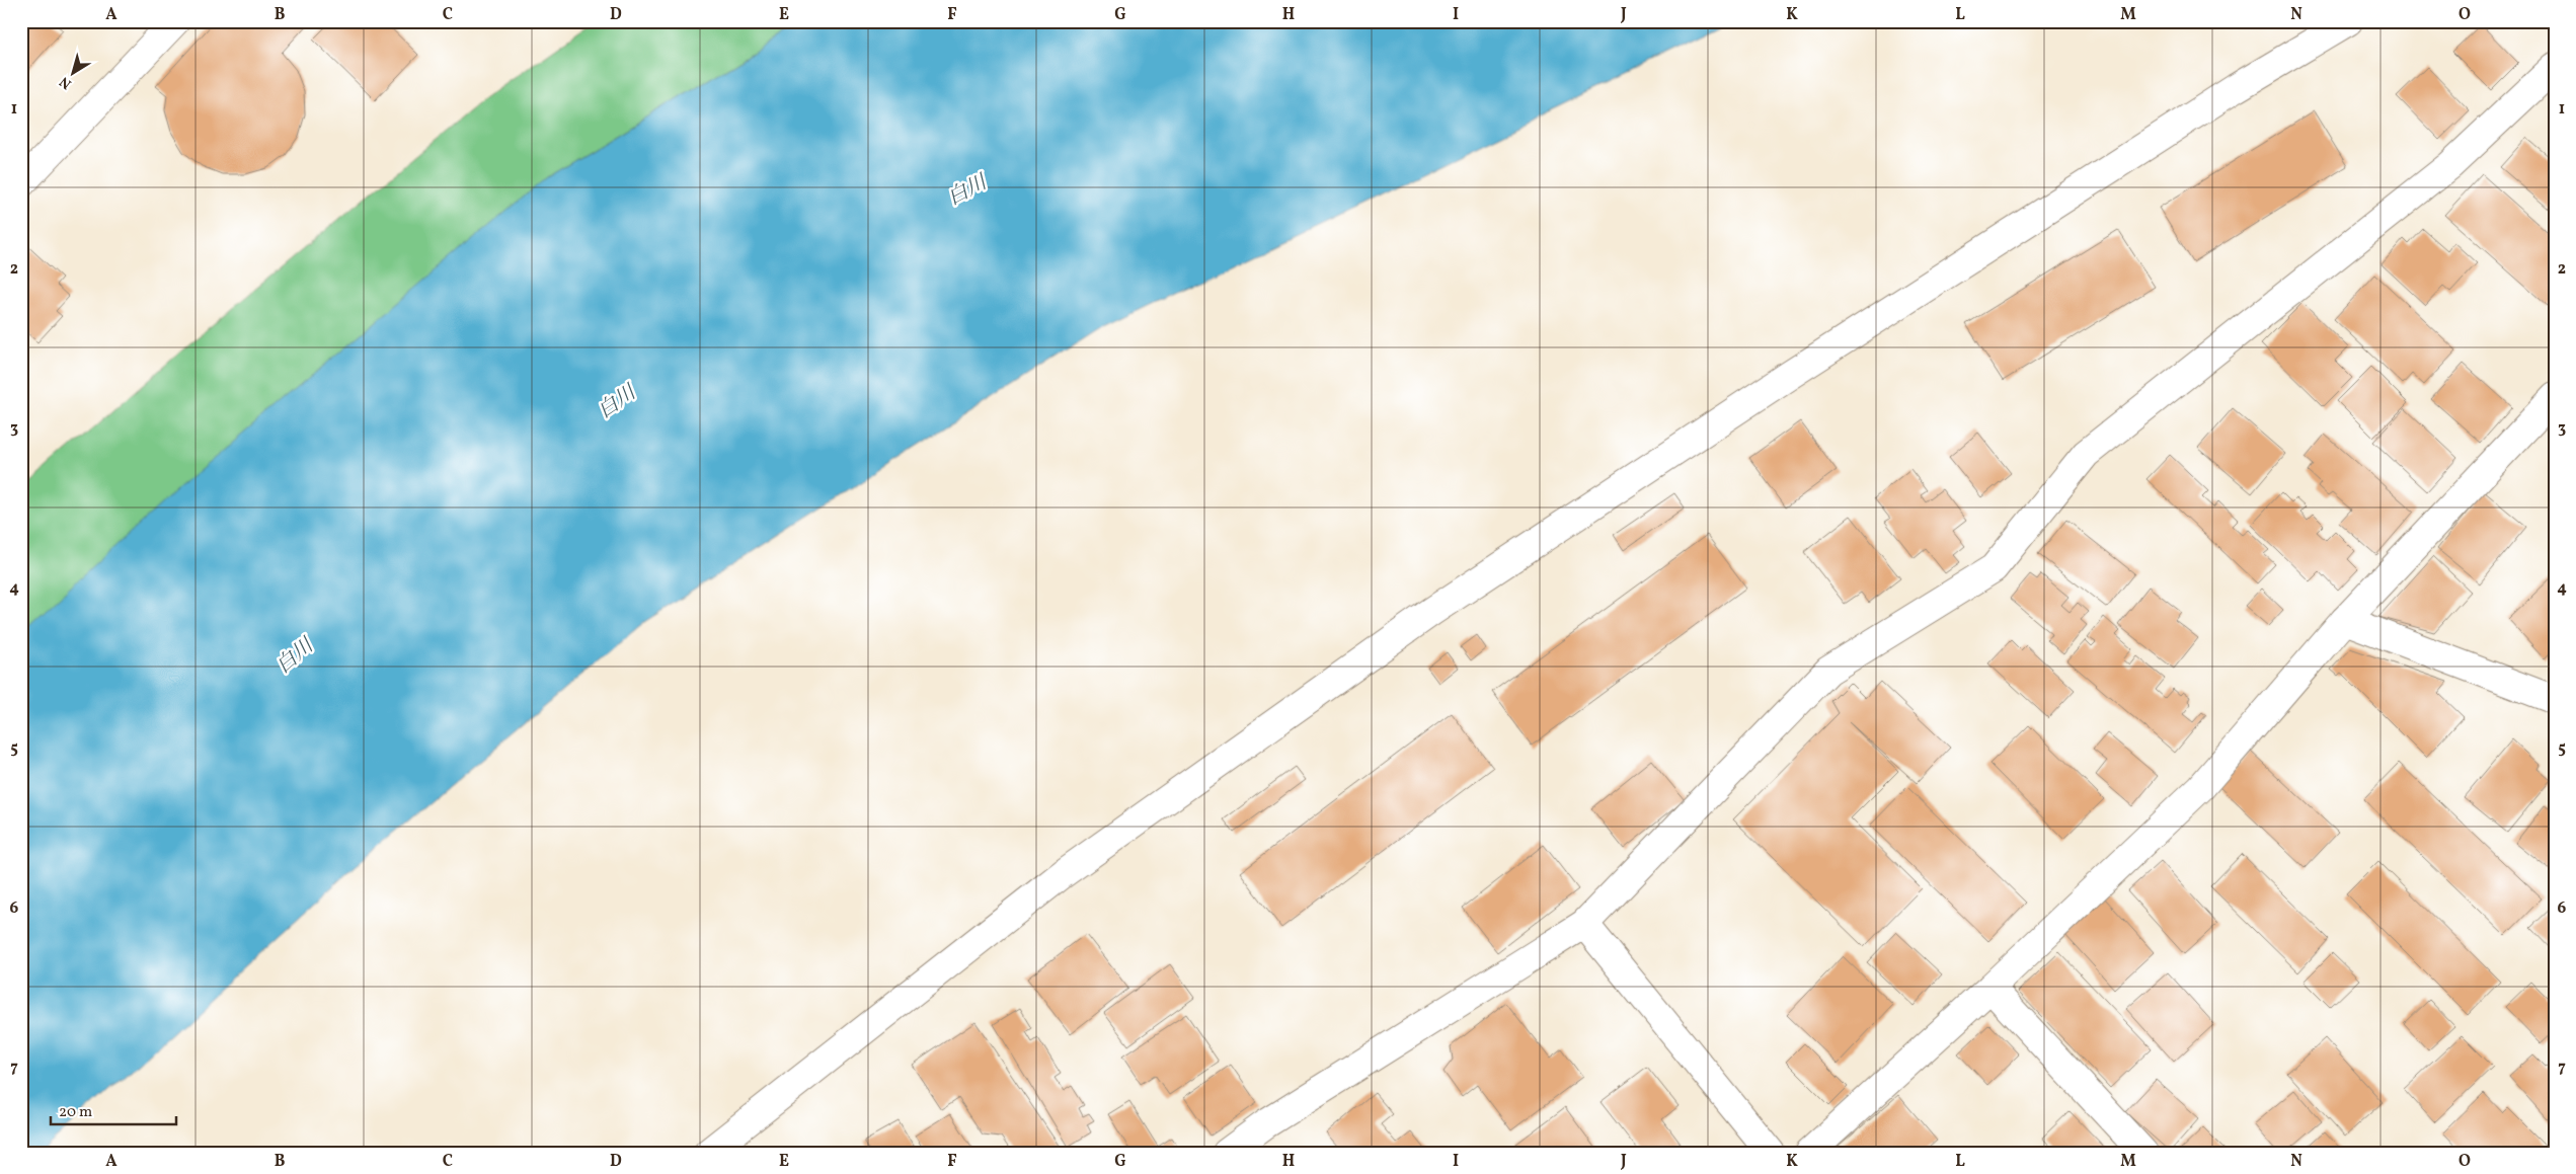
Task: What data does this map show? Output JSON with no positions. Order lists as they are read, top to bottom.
{
  "water": ["白川"],
  "scale_bar": "20 m",
  "north": "bottom left",
  "grid": {
    "columns": [
      "A",
      "B",
      "C",
      "D",
      "E",
      "F",
      "G",
      "H",
      "I",
      "J",
      "K",
      "L",
      "M",
      "N",
      "O"
    ],
    "rows": [
      "1",
      "2",
      "3",
      "4",
      "5",
      "6",
      "7"
    ]
  }
}
